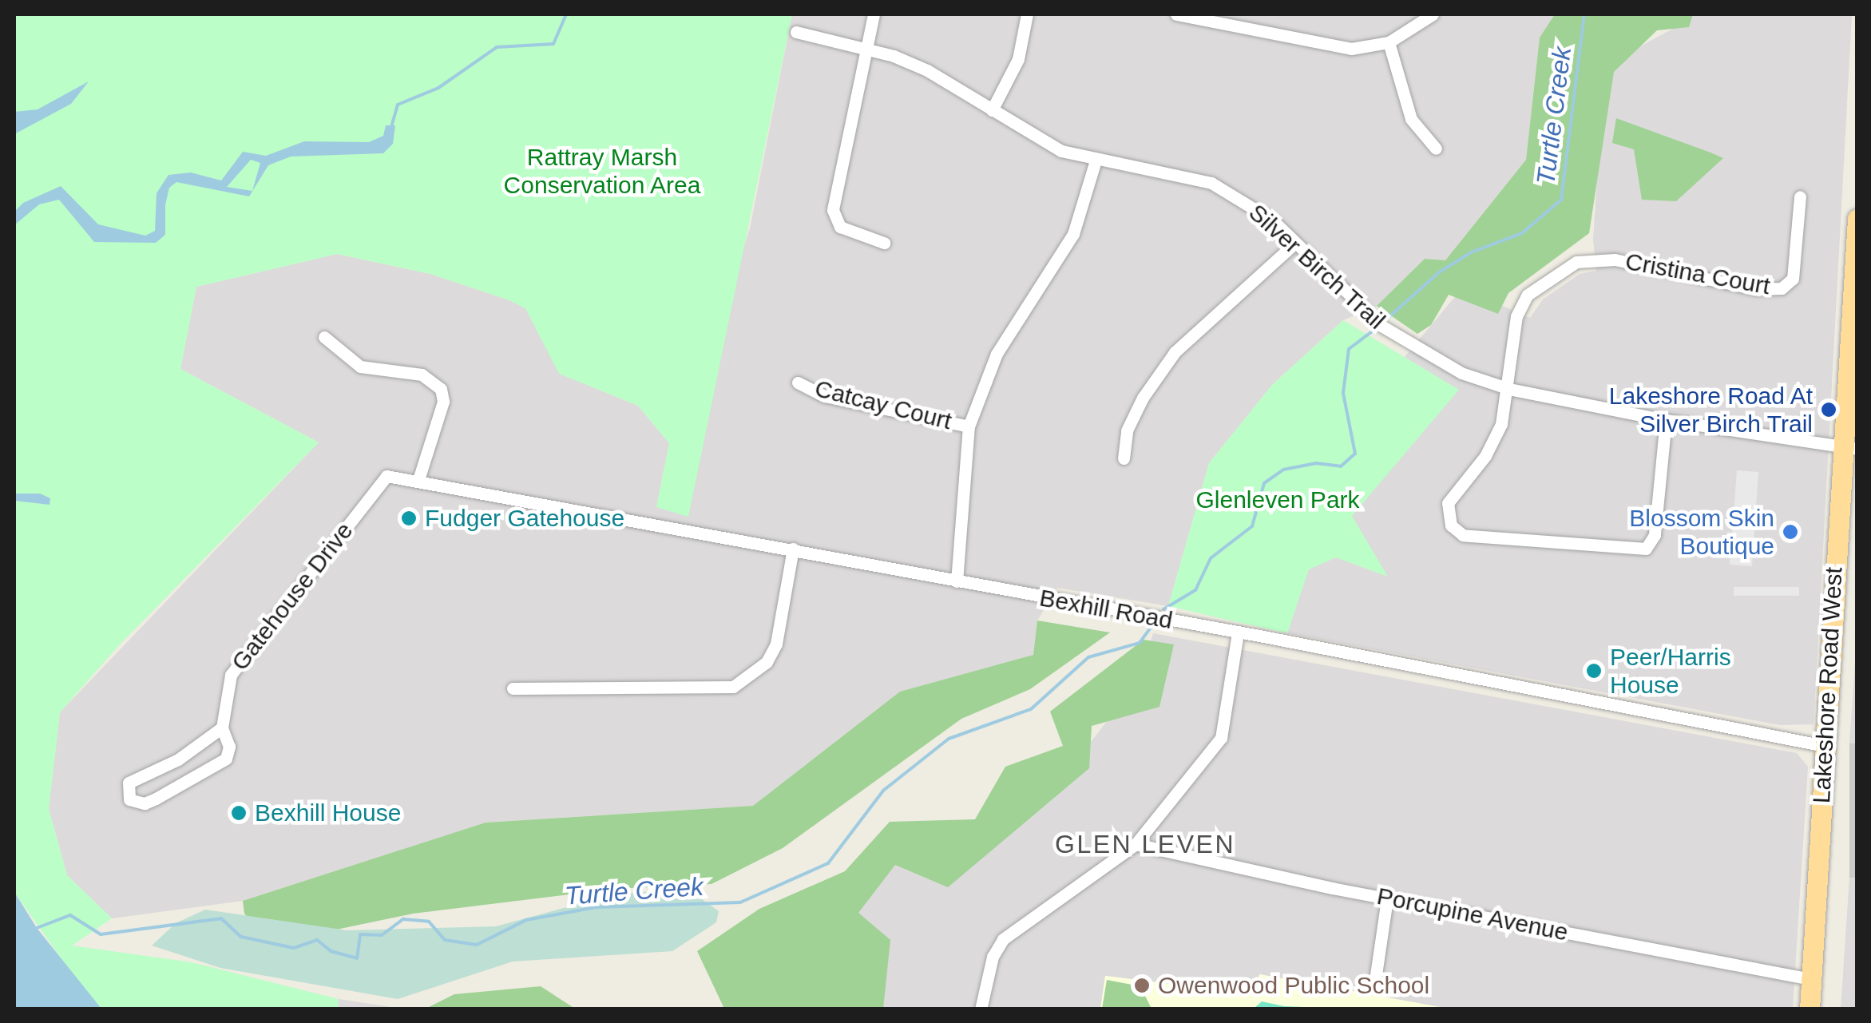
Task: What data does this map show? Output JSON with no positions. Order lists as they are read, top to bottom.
{
  "streets": {
    "main road": ["Lakeshore Road West"],
    "street": [
      "Silver Birch Trail",
      "Cristina Court",
      "Catcay Court",
      "Gatehouse Drive",
      "Bexhill Road",
      "Porcupine Avenue"
    ]
  },
  "crossings": [
    ["Silver Birch Trail", "Cristina Court"],
    ["Silver Birch Trail", "Lakeshore Road West"],
    ["Gatehouse Drive", "Bexhill Road"],
    ["Bexhill Road", "Lakeshore Road West"],
    ["Lakeshore Road West", "Porcupine Avenue"]
  ],
  "districts": ["GLEN LEVEN"],
  "water": ["Turtle Creek"],
  "parks": ["Rattray Marsh Conservation Area", "Glenleven Park"],
  "places": [
    "Lakeshore Road At Silver Birch Trail",
    "Fudger Gatehouse",
    "Blossom Skin Boutique",
    "Peer/Harris House",
    "Bexhill House",
    "Owenwood Public School"
  ]
}
